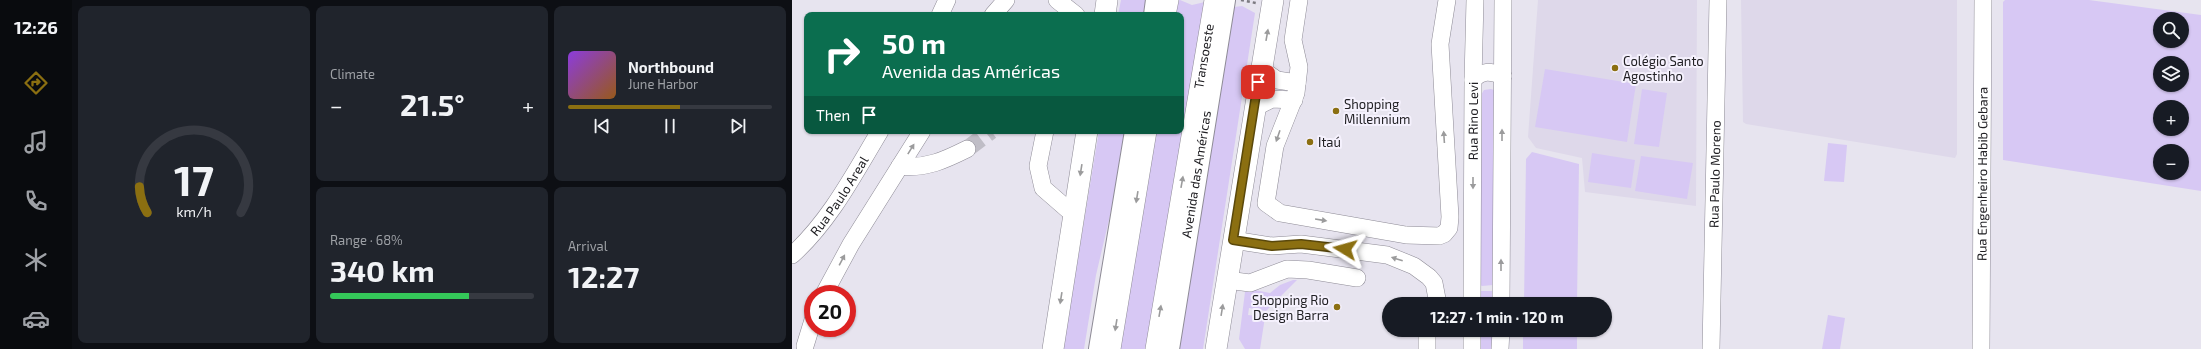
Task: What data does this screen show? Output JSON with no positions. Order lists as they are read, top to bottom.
{
  "streets": {
    "highway": ["Avenida das Américas"],
    "street": [
      "Transoeste",
      "Rua Rino Levi",
      "Rua Paulo Moreno",
      "Rua Engenheiro Habib Gebara",
      "Rua Paulo Areal"
    ]
  },
  "places": [
    "Colégio Santo Agostinho",
    "Shopping Millennium",
    "Itaú",
    "Shopping Rio Design Barra"
  ],
  "page": {
    "tabs": "12:26",
    "tile": [
      "Climate",
      ["Range · 68%", "340 km"],
      ["Arrival", "12:27"]
    ],
    "map_buttons": ["+", "−"],
    "turn": ["50 m", "Avenida das Américas"],
    "song": ["Northbound", "June Harbor"],
    "heat": ["−", "21.5°", "+"],
    "then": "Then",
    "limit": "20",
    "trip": "12:27 · 1 min · 120 m",
    "gauge": ["17", "km/h"]
  }
}
